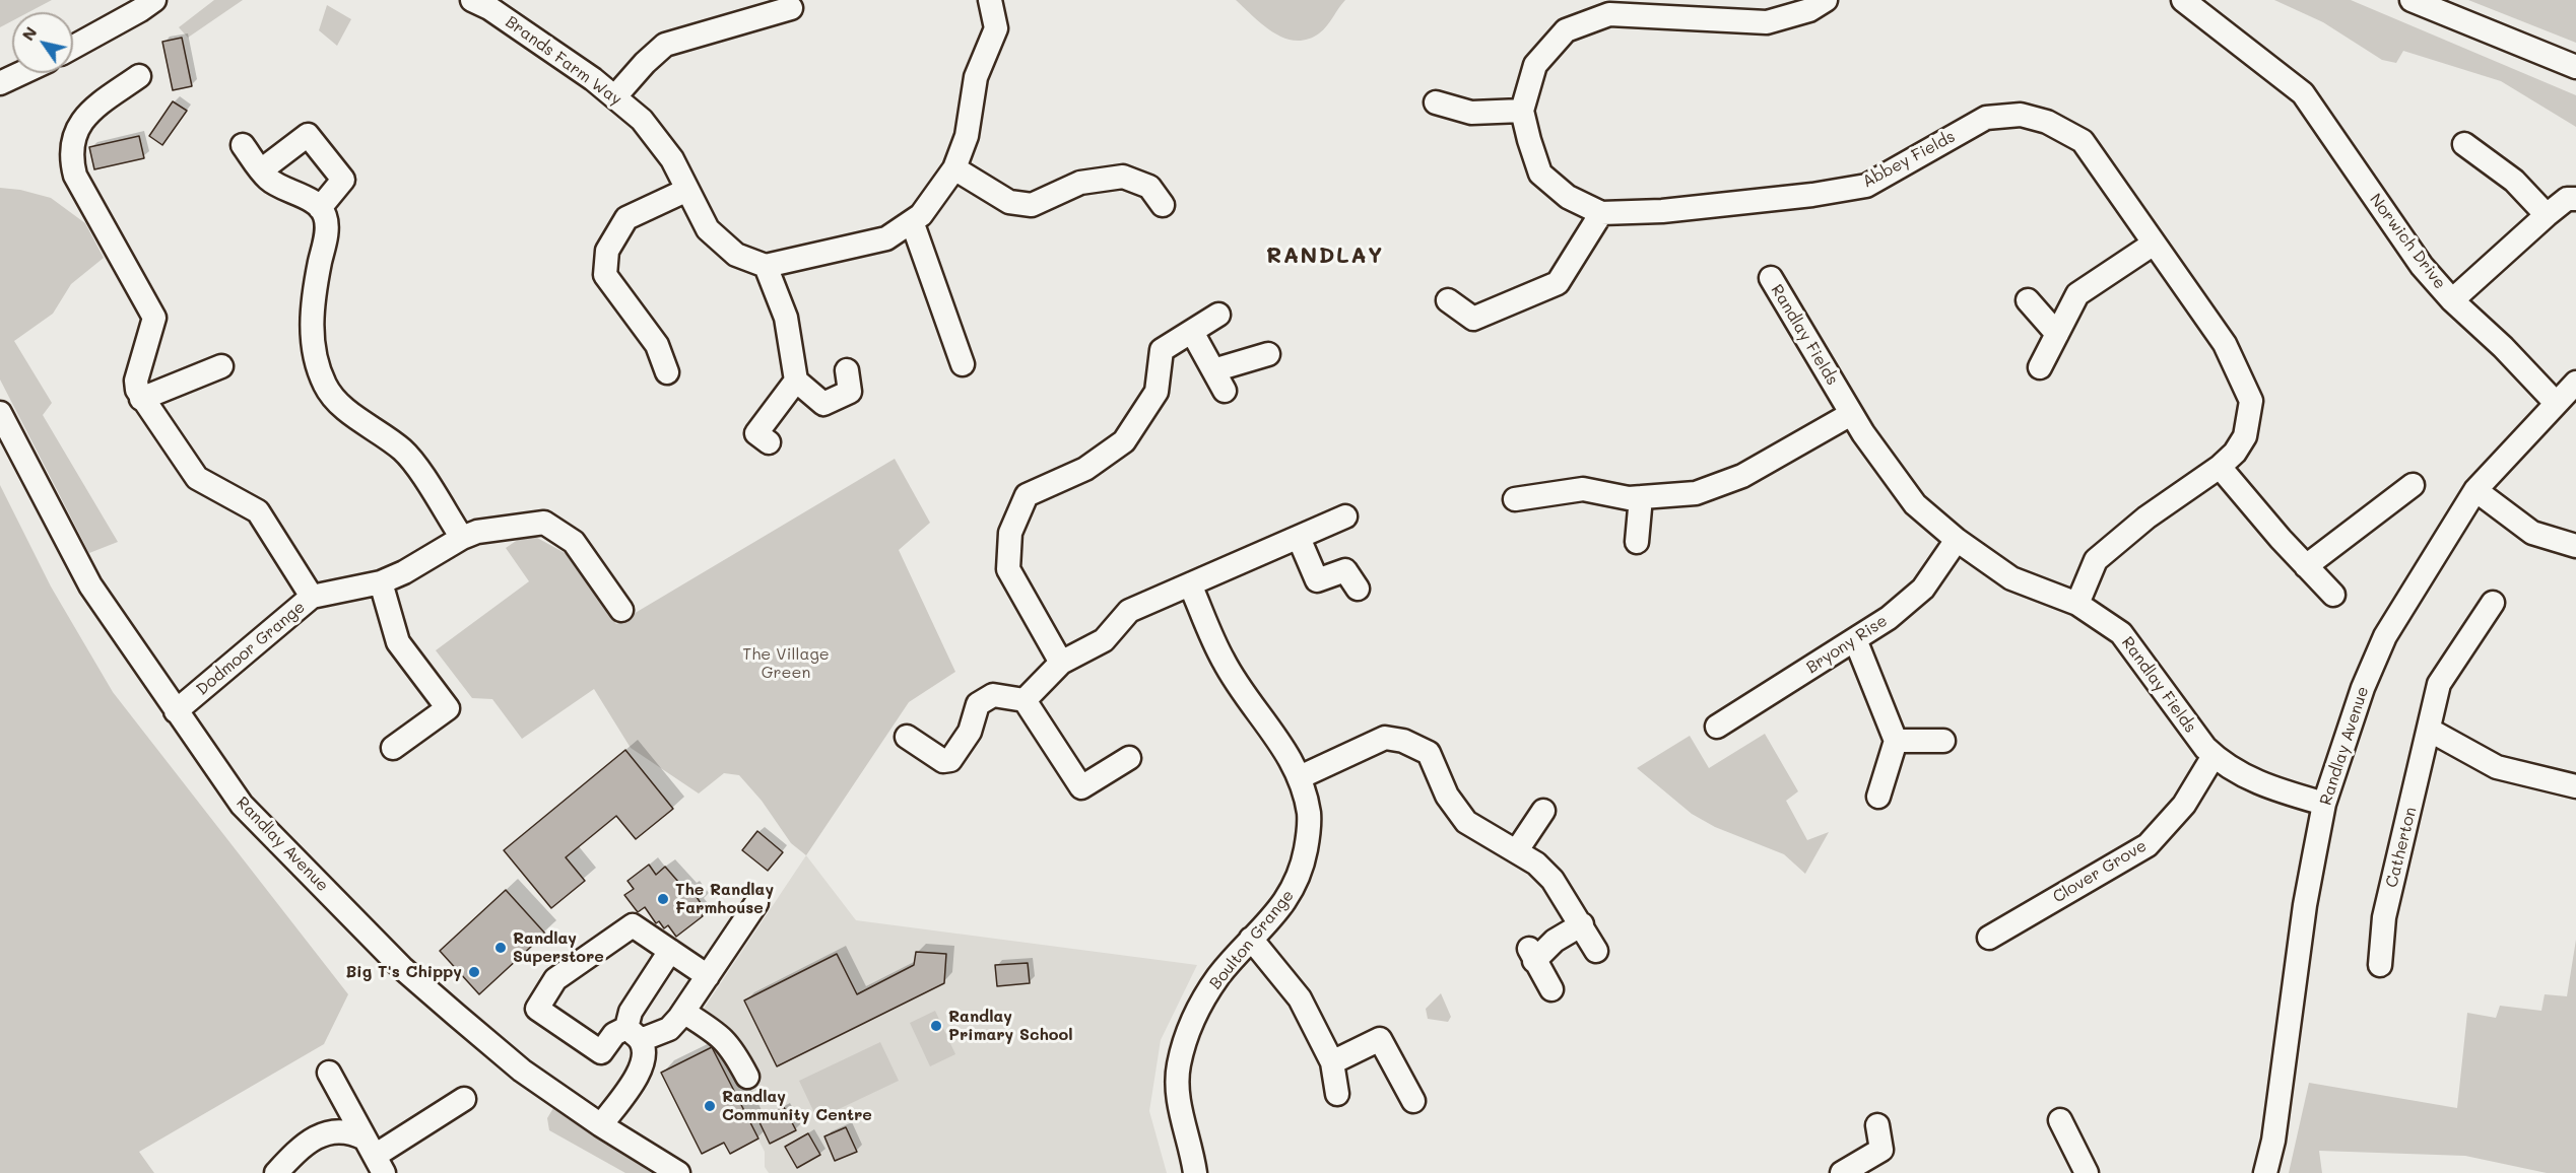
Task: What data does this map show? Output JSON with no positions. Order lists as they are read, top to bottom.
{
  "streets": {
    "street": [
      "Brands Farm Way",
      "Abbey Fields",
      "Norwich Drive",
      "Randlay Fields",
      "Bryony Rise",
      "Dodmoor Grange",
      "Randlay Avenue",
      "Catherton",
      "Clover Grove",
      "Boulton Grange"
    ]
  },
  "crossings": [
    ["Abbey Fields", "Randlay Fields"],
    ["Norwich Drive", "Randlay Avenue"],
    ["Randlay Fields", "Bryony Rise"],
    ["Randlay Fields", "Randlay Avenue"],
    ["Randlay Fields", "Clover Grove"],
    ["Dodmoor Grange", "Randlay Avenue"]
  ],
  "districts": ["RANDLAY"],
  "parks": ["The Village Green"],
  "places": [
    "The Randlay Farmhouse",
    "Randlay Superstore",
    "Big T's Chippy",
    "Randlay Primary School",
    "Randlay Community Centre"
  ],
  "north": "top left"
}
